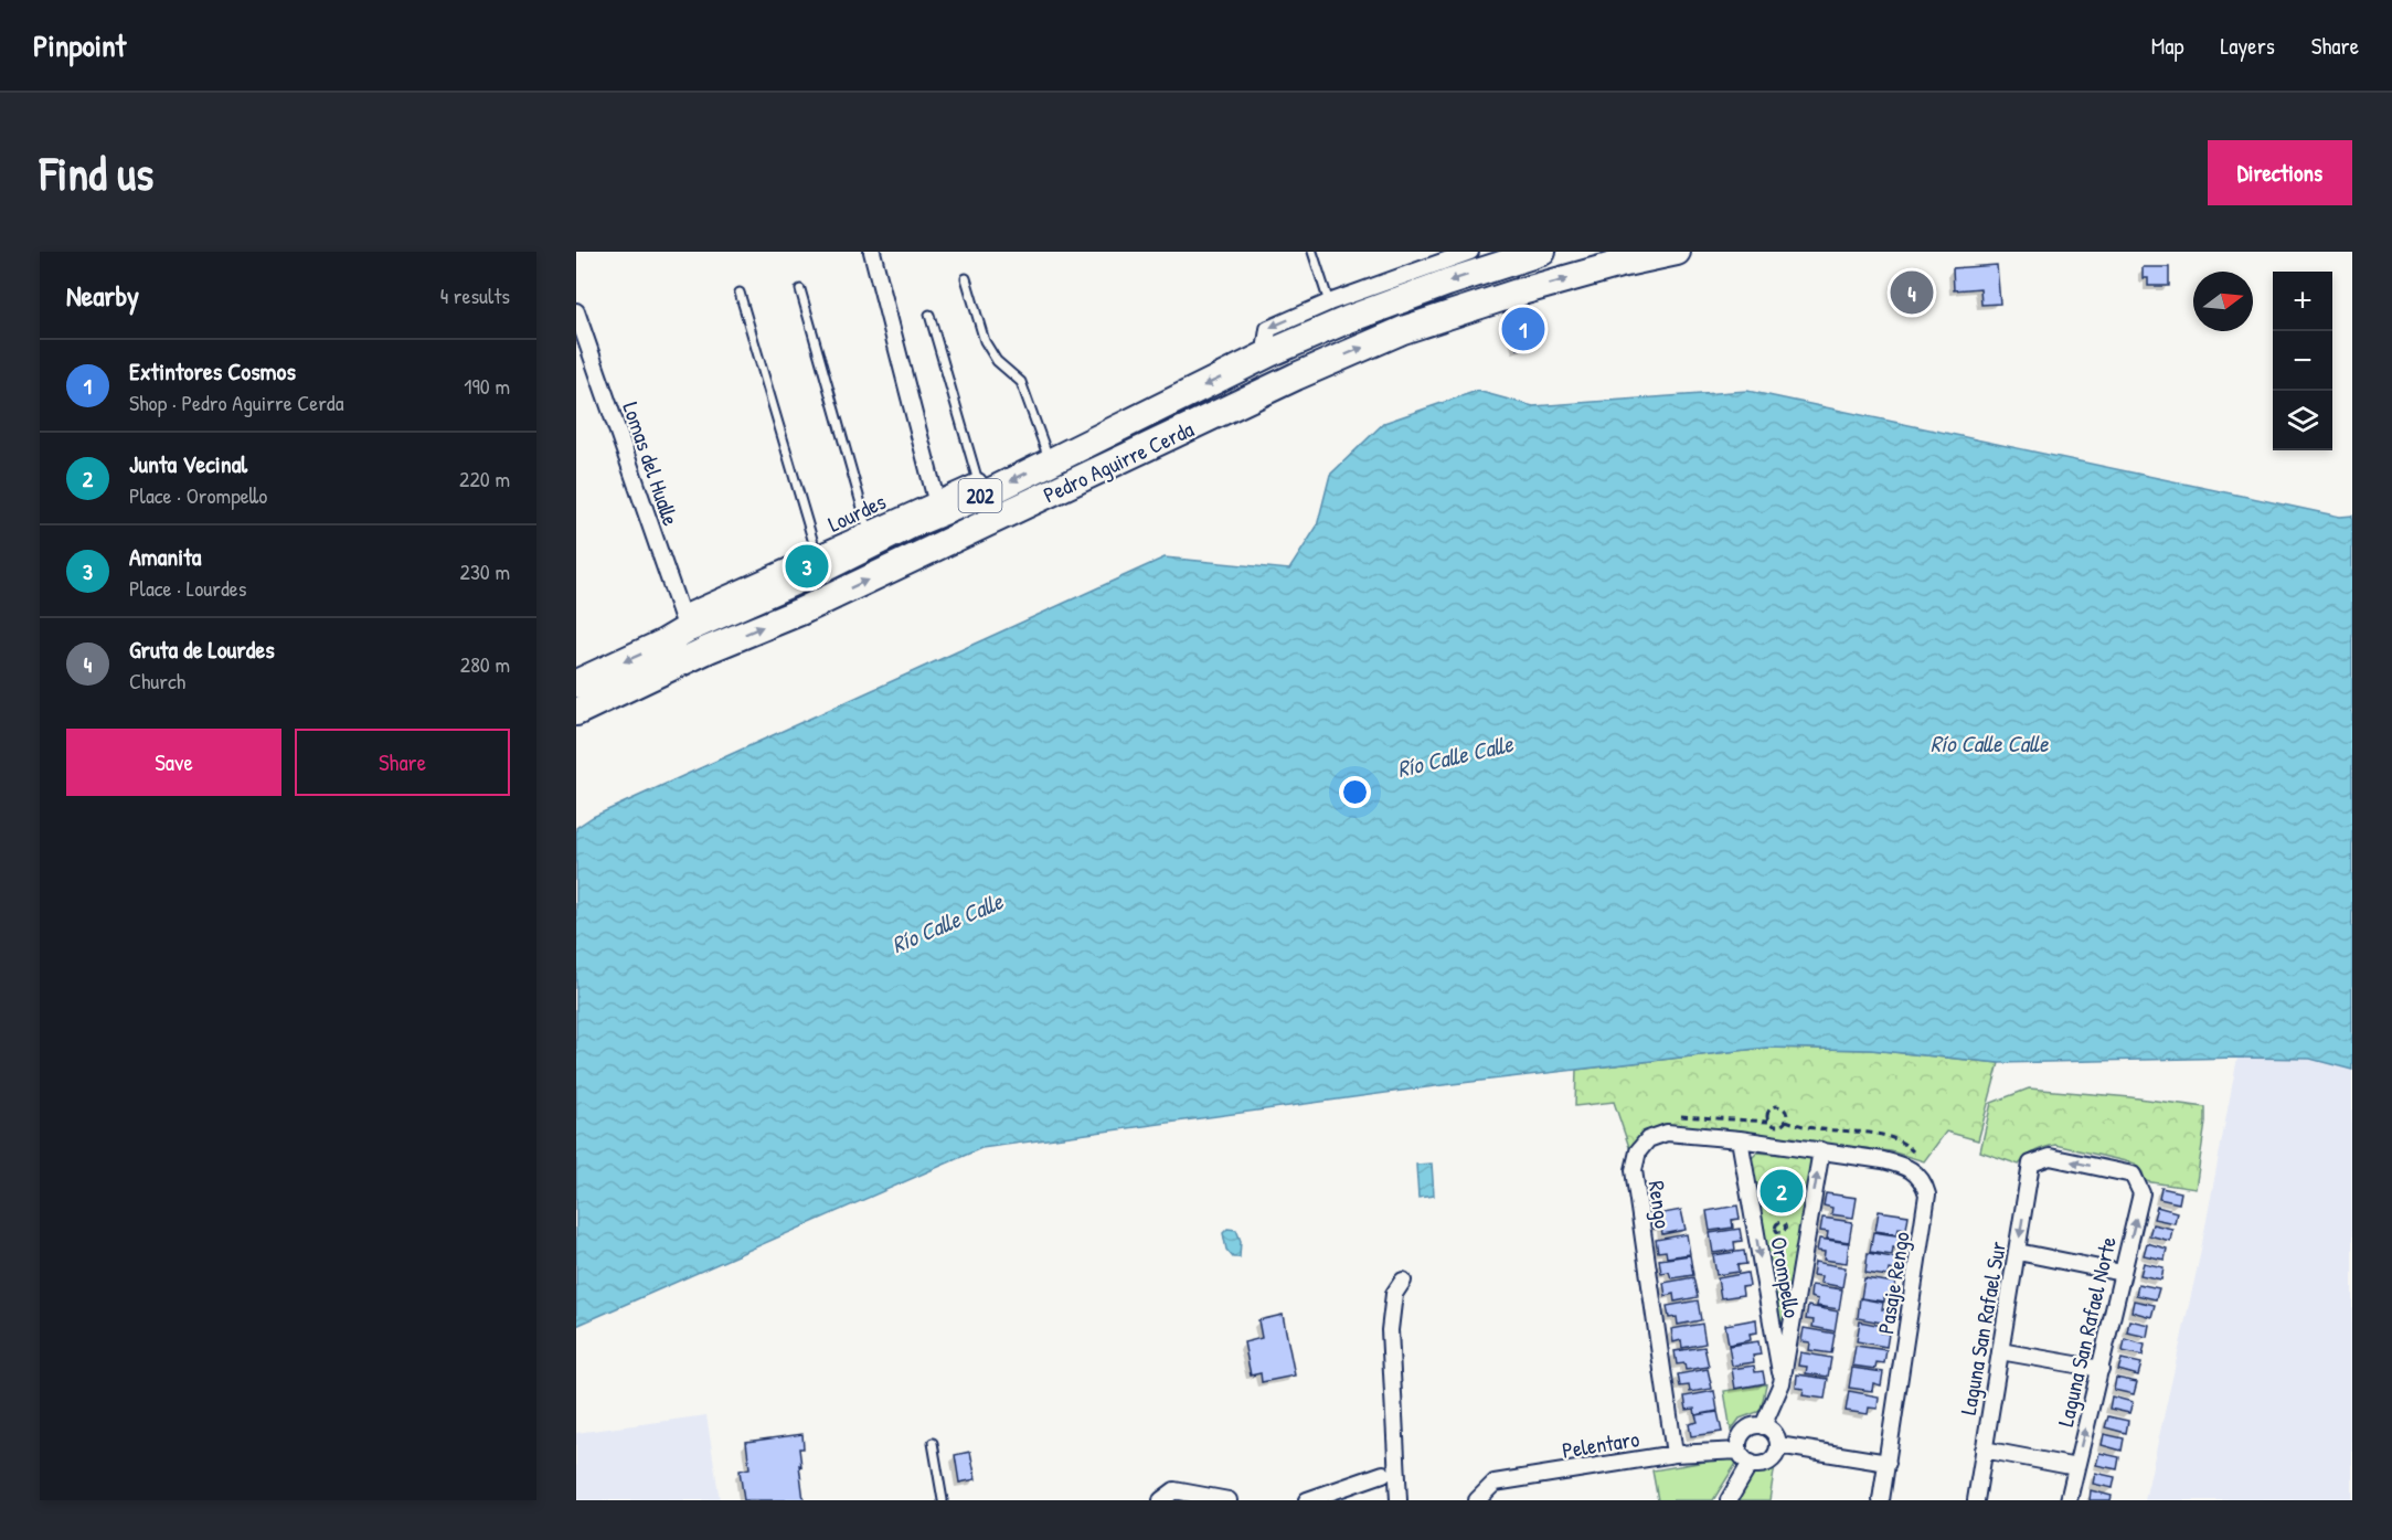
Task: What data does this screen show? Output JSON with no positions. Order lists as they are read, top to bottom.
{
  "streets": {
    "highway": ["Pedro Aguirre Cerda", "202"],
    "street": [
      "Lomas del Hualle",
      "Lourdes",
      "Rengo",
      "Orompello",
      "Pasaje Rengo",
      "Laguna San Rafael Sur",
      "Laguna San Rafael Norte",
      "Pelentaro"
    ]
  },
  "crossings": [
    ["Pedro Aguirre Cerda", "Lomas del Hualle"],
    ["Pedro Aguirre Cerda", "Lourdes"],
    ["Lomas del Hualle", "Lourdes"],
    ["Rengo", "Orompello"],
    ["Rengo", "Pelentaro"],
    ["Orompello", "Pelentaro"],
    ["Laguna San Rafael Sur", "Laguna San Rafael Norte"]
  ],
  "water": ["Río Calle Calle"],
  "north": "right",
  "page": {
    "header": "Pinpoint",
    "nav": ["Map", "Layers", "Share"],
    "buttons": [
      "Directions",
      ["Save", "Share"]
    ],
    "title": "Find us",
    "heading": ["Nearby", "4 results"],
    "pins": [
      "4",
      "1",
      "3",
      "2"
    ],
    "map_buttons": ["+", "−"],
    "list": [
      {
        "mark": "1",
        "name": "Extintores Cosmos",
        "note": "Shop · Pedro Aguirre Cerda",
        "value": "190 m"
      },
      {
        "mark": "2",
        "name": "Junta Vecinal",
        "note": "Place · Orompello",
        "value": "220 m"
      },
      {
        "mark": "3",
        "name": "Amanita",
        "note": "Place · Lourdes",
        "value": "230 m"
      },
      {
        "mark": "4",
        "name": "Gruta de Lourdes",
        "note": "Church",
        "value": "280 m"
      }
    ]
  }
}
